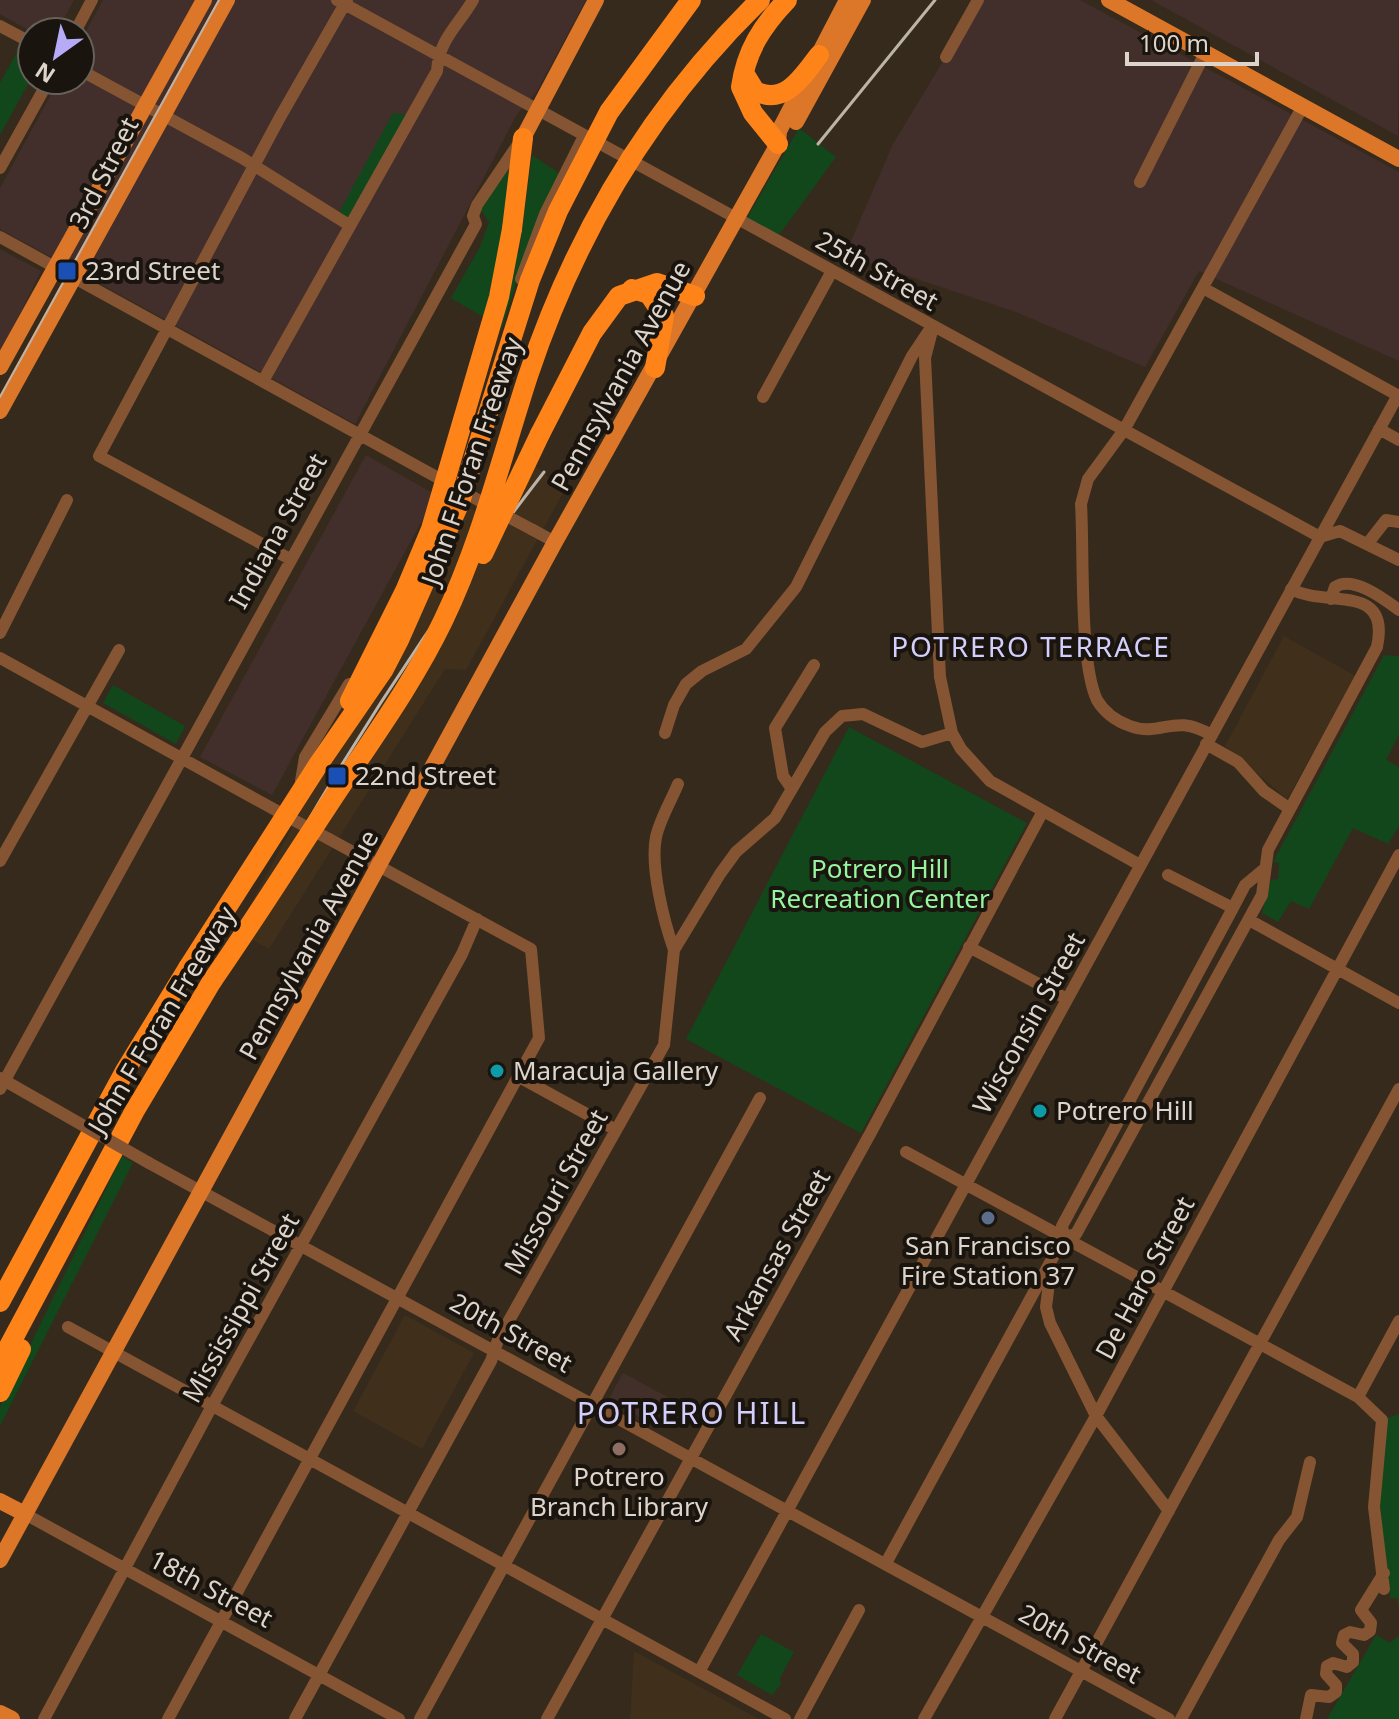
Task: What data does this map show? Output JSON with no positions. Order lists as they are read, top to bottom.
{
  "streets": {
    "highway": ["John F Foran Freeway"],
    "main road": [
      "3rd Street",
      "Pennsylvania Avenue",
      "Indiana Street",
      "18th Street"
    ],
    "street": [
      "25th Street",
      "Wisconsin Street",
      "Missouri Street",
      "Arkansas Street",
      "De Haro Street",
      "Mississippi Street",
      "20th Street"
    ]
  },
  "crossings": [
    ["25th Street", "Pennsylvania Avenue"],
    ["25th Street", "Indiana Street"],
    ["25th Street", "Wisconsin Street"],
    ["Pennsylvania Avenue", "20th Street"],
    ["Pennsylvania Avenue", "18th Street"],
    ["Wisconsin Street", "20th Street"],
    ["Missouri Street", "20th Street"],
    ["Missouri Street", "18th Street"],
    ["Arkansas Street", "20th Street"],
    ["De Haro Street", "20th Street"],
    ["Mississippi Street", "20th Street"],
    ["Mississippi Street", "18th Street"]
  ],
  "districts": ["POTRERO TERRACE", "POTRERO HILL"],
  "parks": ["Potrero Hill Recreation Center"],
  "places": {
    "transit": ["23rd Street", "22nd Street"],
    "other": [
      "Maracuja Gallery",
      "Potrero Hill",
      "San Francisco Fire Station 37",
      "Potrero Branch Library"
    ]
  },
  "scale_bar": "100 m",
  "north": "bottom left"
}
